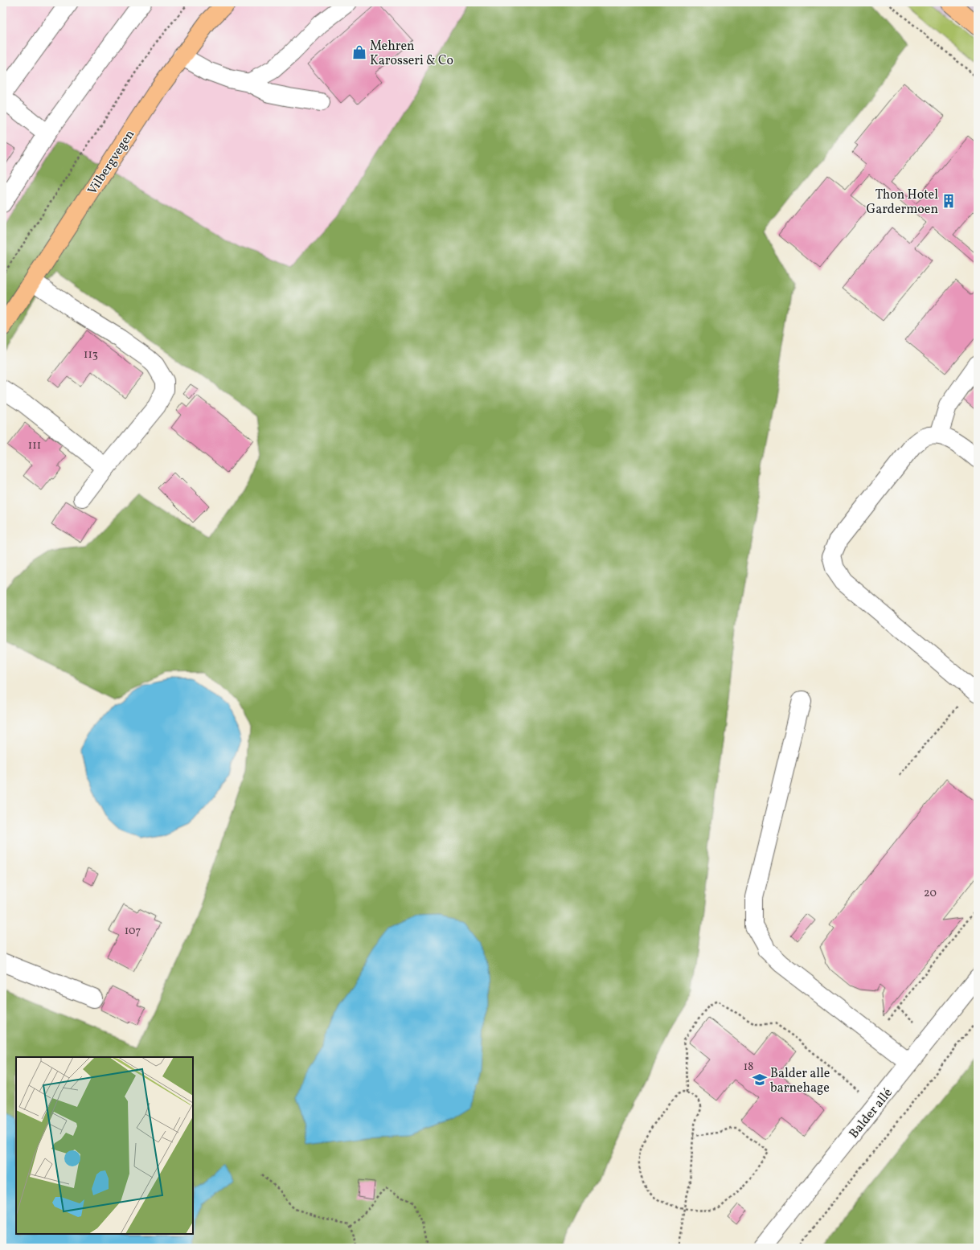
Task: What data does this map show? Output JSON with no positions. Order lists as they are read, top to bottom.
{
  "streets": {
    "main road": ["Vilbergvegen"],
    "street": ["Balder allé"]
  },
  "places": {
    "shop": ["Mehren Karosseri & Co"],
    "building": ["Thon Hotel Gardermoen"],
    "school or university": ["Balder alle barnehage"]
  },
  "house_numbers": [
    "113",
    "111",
    "20",
    "107",
    "18"
  ]
}
